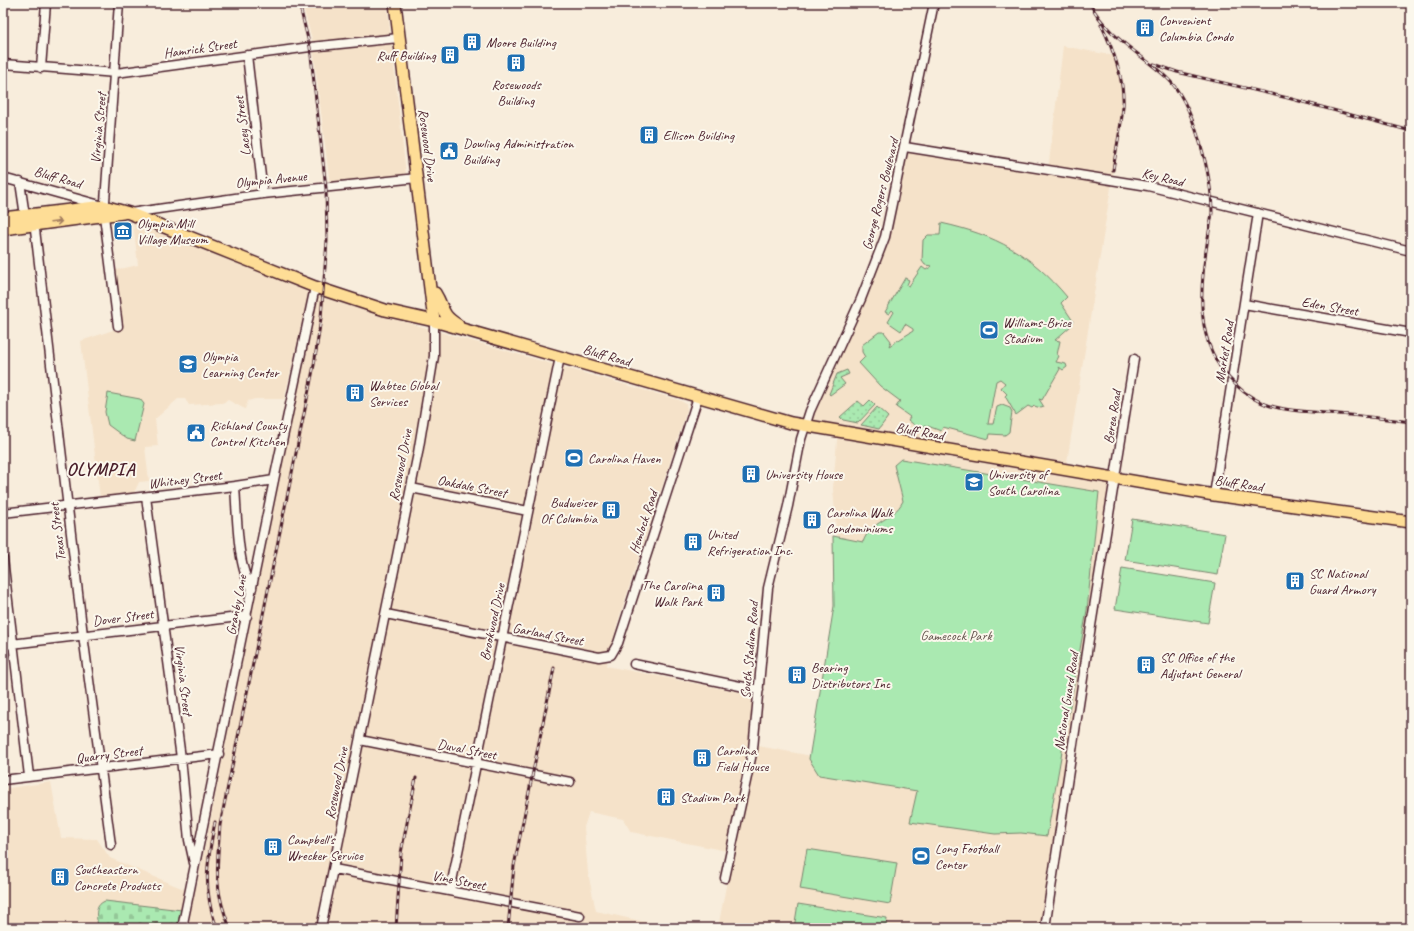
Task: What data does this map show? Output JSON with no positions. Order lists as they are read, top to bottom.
{
  "streets": {
    "main road": ["Rosewood Drive", "Bluff Road", "Olympia Avenue"],
    "street": [
      "Hamrick Street",
      "Lacey Street",
      "Virginia Street",
      "Key Road",
      "George Rogers Boulevard",
      "Eden Street",
      "Market Road",
      "Berea Road",
      "Whitney Street",
      "Oakdale Street",
      "Hemlock Road",
      "Texas Street",
      "Granby Lane",
      "Dover Street",
      "Brookwood Drive",
      "Garland Street",
      "South Stadium Road",
      "National Guard Road",
      "Duval Street",
      "Quarry Street",
      "Vine Street"
    ]
  },
  "crossings": [
    ["Hamrick Street", "Lacey Street"],
    ["Hamrick Street", "Virginia Street"],
    ["Hamrick Street", "Rosewood Drive"],
    ["Lacey Street", "Olympia Avenue"],
    ["Virginia Street", "Bluff Road"],
    ["Virginia Street", "Olympia Avenue"],
    ["Virginia Street", "Whitney Street"],
    ["Virginia Street", "Granby Lane"],
    ["Virginia Street", "Dover Street"],
    ["Virginia Street", "Quarry Street"],
    ["Rosewood Drive", "Bluff Road"],
    ["Rosewood Drive", "Olympia Avenue"],
    ["Rosewood Drive", "Oakdale Street"],
    ["Rosewood Drive", "Garland Street"],
    ["Rosewood Drive", "Duval Street"],
    ["Rosewood Drive", "Vine Street"],
    ["Bluff Road", "Olympia Avenue"],
    ["Bluff Road", "George Rogers Boulevard"],
    ["Bluff Road", "Market Road"],
    ["Bluff Road", "Berea Road"],
    ["Bluff Road", "Hemlock Road"],
    ["Bluff Road", "Texas Street"],
    ["Bluff Road", "Granby Lane"],
    ["Bluff Road", "Brookwood Drive"],
    ["Bluff Road", "South Stadium Road"],
    ["Bluff Road", "National Guard Road"],
    ["Key Road", "George Rogers Boulevard"],
    ["Key Road", "Market Road"],
    ["Olympia Avenue", "Texas Street"],
    ["George Rogers Boulevard", "South Stadium Road"],
    ["Eden Street", "Market Road"],
    ["Berea Road", "National Guard Road"],
    ["Whitney Street", "Texas Street"],
    ["Whitney Street", "Granby Lane"],
    ["Oakdale Street", "Brookwood Drive"],
    ["Hemlock Road", "Garland Street"],
    ["Texas Street", "Dover Street"],
    ["Texas Street", "Quarry Street"],
    ["Granby Lane", "Dover Street"],
    ["Granby Lane", "Quarry Street"],
    ["Brookwood Drive", "Garland Street"],
    ["Brookwood Drive", "Duval Street"],
    ["Brookwood Drive", "Vine Street"]
  ],
  "districts": ["OLYMPIA"],
  "parks": ["Gamecock Park"],
  "places": {
    "building": [
      "Convenient Columbia Condo",
      "Moore Building",
      "Ruff Building",
      "Rosewoods Building",
      "Ellison Building",
      "Wabtec Global Services",
      "University House",
      "Budweiser Of Columbia",
      "Carolina Walk Condominiums",
      "United Refrigeration Inc.",
      "SC National Guard Armory",
      "The Carolina Walk Park",
      "SC Office of the Adjutant General",
      "Bearing Distributors Inc",
      "Carolina Field House",
      "Stadium Park",
      "Campbell's Wrecker Service",
      "Southeastern Concrete Products"
    ],
    "public building": ["Dowling Administration Building", "Richland County Control Kitchen"],
    "museum": ["Olympia Mill Village Museum"],
    "sports": ["Williams-Brice Stadium", "Carolina Haven", "Long Football Center"],
    "school or university": ["Olympia Learning Center", "University of South Carolina"]
  }
}
